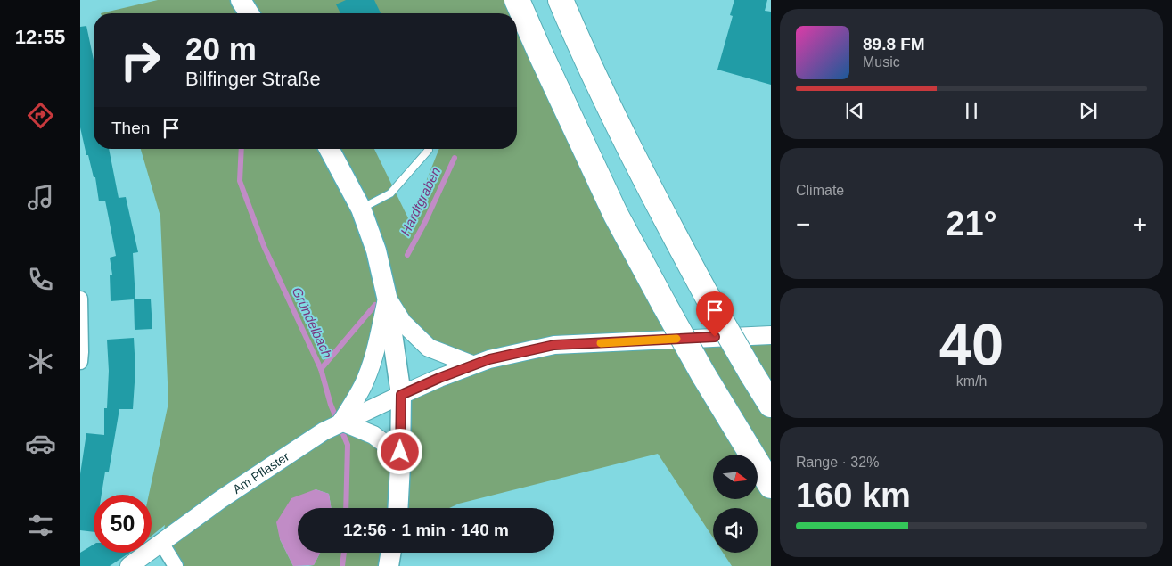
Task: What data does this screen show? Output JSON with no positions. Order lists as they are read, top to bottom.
{
  "streets": {
    "street": ["Am Pflaster"]
  },
  "water": ["Hardtgraben", "Gründelbach"],
  "north": "right",
  "page": {
    "tabs": "12:55",
    "turn": ["20 m", "Bilfinger Straße"],
    "song": ["89.8 FM", "Music"],
    "then": "Then",
    "tile": [
      "Climate",
      ["40", "km/h"],
      ["Range · 32%", "160 km"]
    ],
    "heat": ["−", "21°", "+"],
    "limit": "50",
    "trip": "12:56 · 1 min · 140 m"
  }
}
